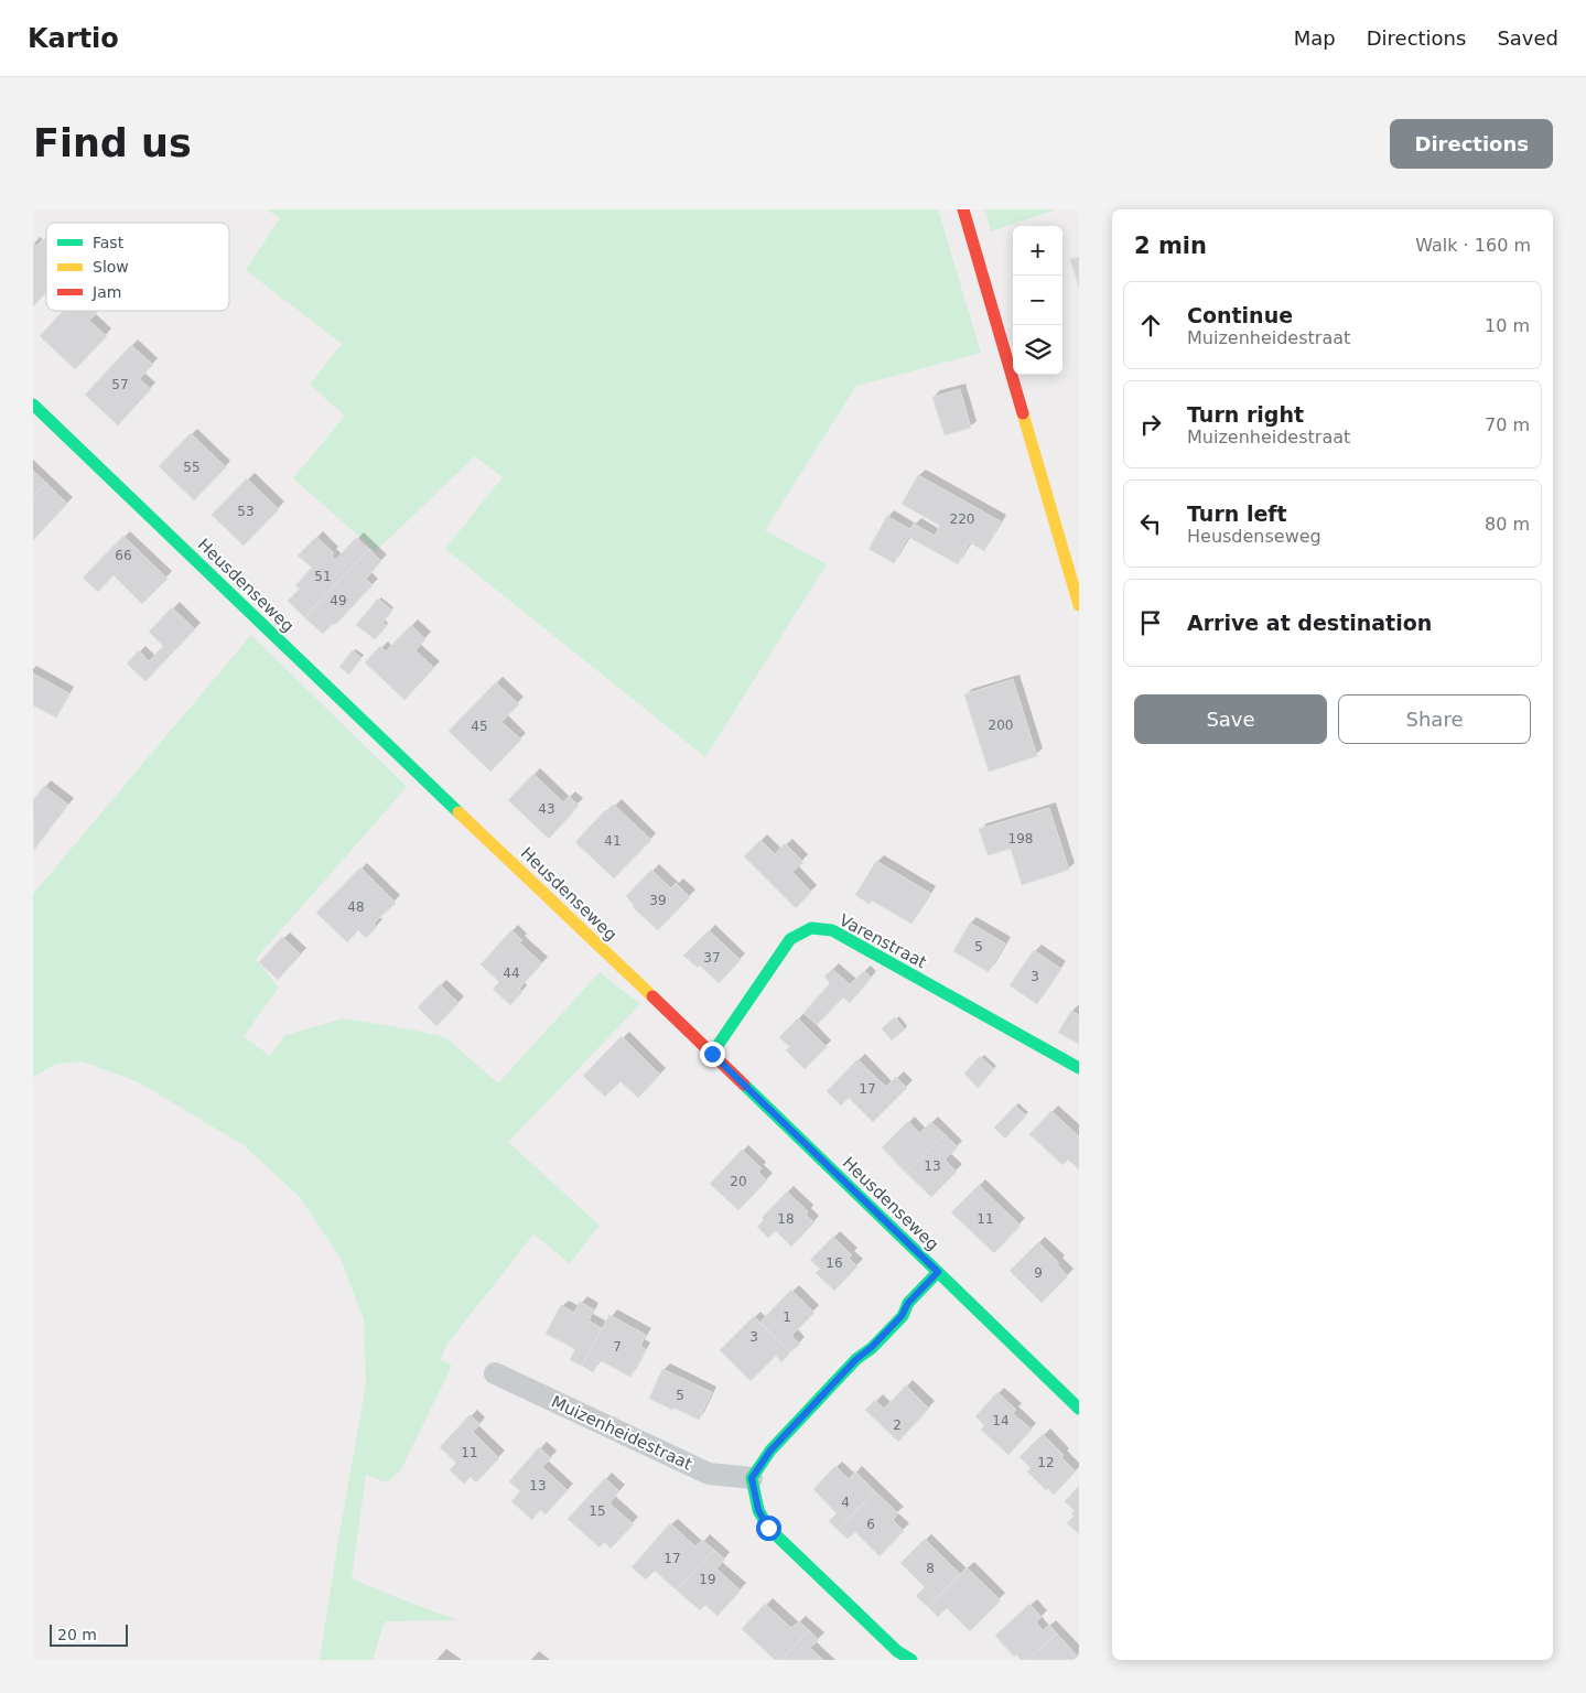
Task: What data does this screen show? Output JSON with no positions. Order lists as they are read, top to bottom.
{
  "streets": {
    "street": ["Heusdenseweg", "Varenstraat", "Muizenheidestraat"]
  },
  "crossings": [
    ["Heusdenseweg", "Varenstraat"]
  ],
  "house_numbers": [
    "57",
    "55",
    "53",
    "220",
    "66",
    "51",
    "49",
    "200",
    "45",
    "43",
    "198",
    "41",
    "39",
    "48",
    "5",
    "37",
    "44",
    "3",
    "17",
    "13",
    "20",
    "18",
    "11",
    "16",
    "9",
    "1",
    "3",
    "7",
    "5",
    "14",
    "2",
    "11",
    "12",
    "13",
    "4",
    "15",
    "6",
    "17",
    "8",
    "19"
  ],
  "legend": ["Fast", "Slow", "Jam"],
  "scale_bar": "20 m",
  "page": {
    "header": "Kartio",
    "nav": ["Map", "Directions", "Saved"],
    "buttons": [
      "Directions",
      ["Save", "Share"]
    ],
    "title": "Find us",
    "heading": ["2 min", "Walk · 160 m"],
    "map_buttons": ["+", "−"],
    "list": [
      ["Continue", "Muizenheidestraat", "10 m"],
      ["Turn right", "Muizenheidestraat", "70 m"],
      ["Turn left", "Heusdenseweg", "80 m"],
      "Arrive at destination"
    ],
    "scale": "20 m"
  }
}
